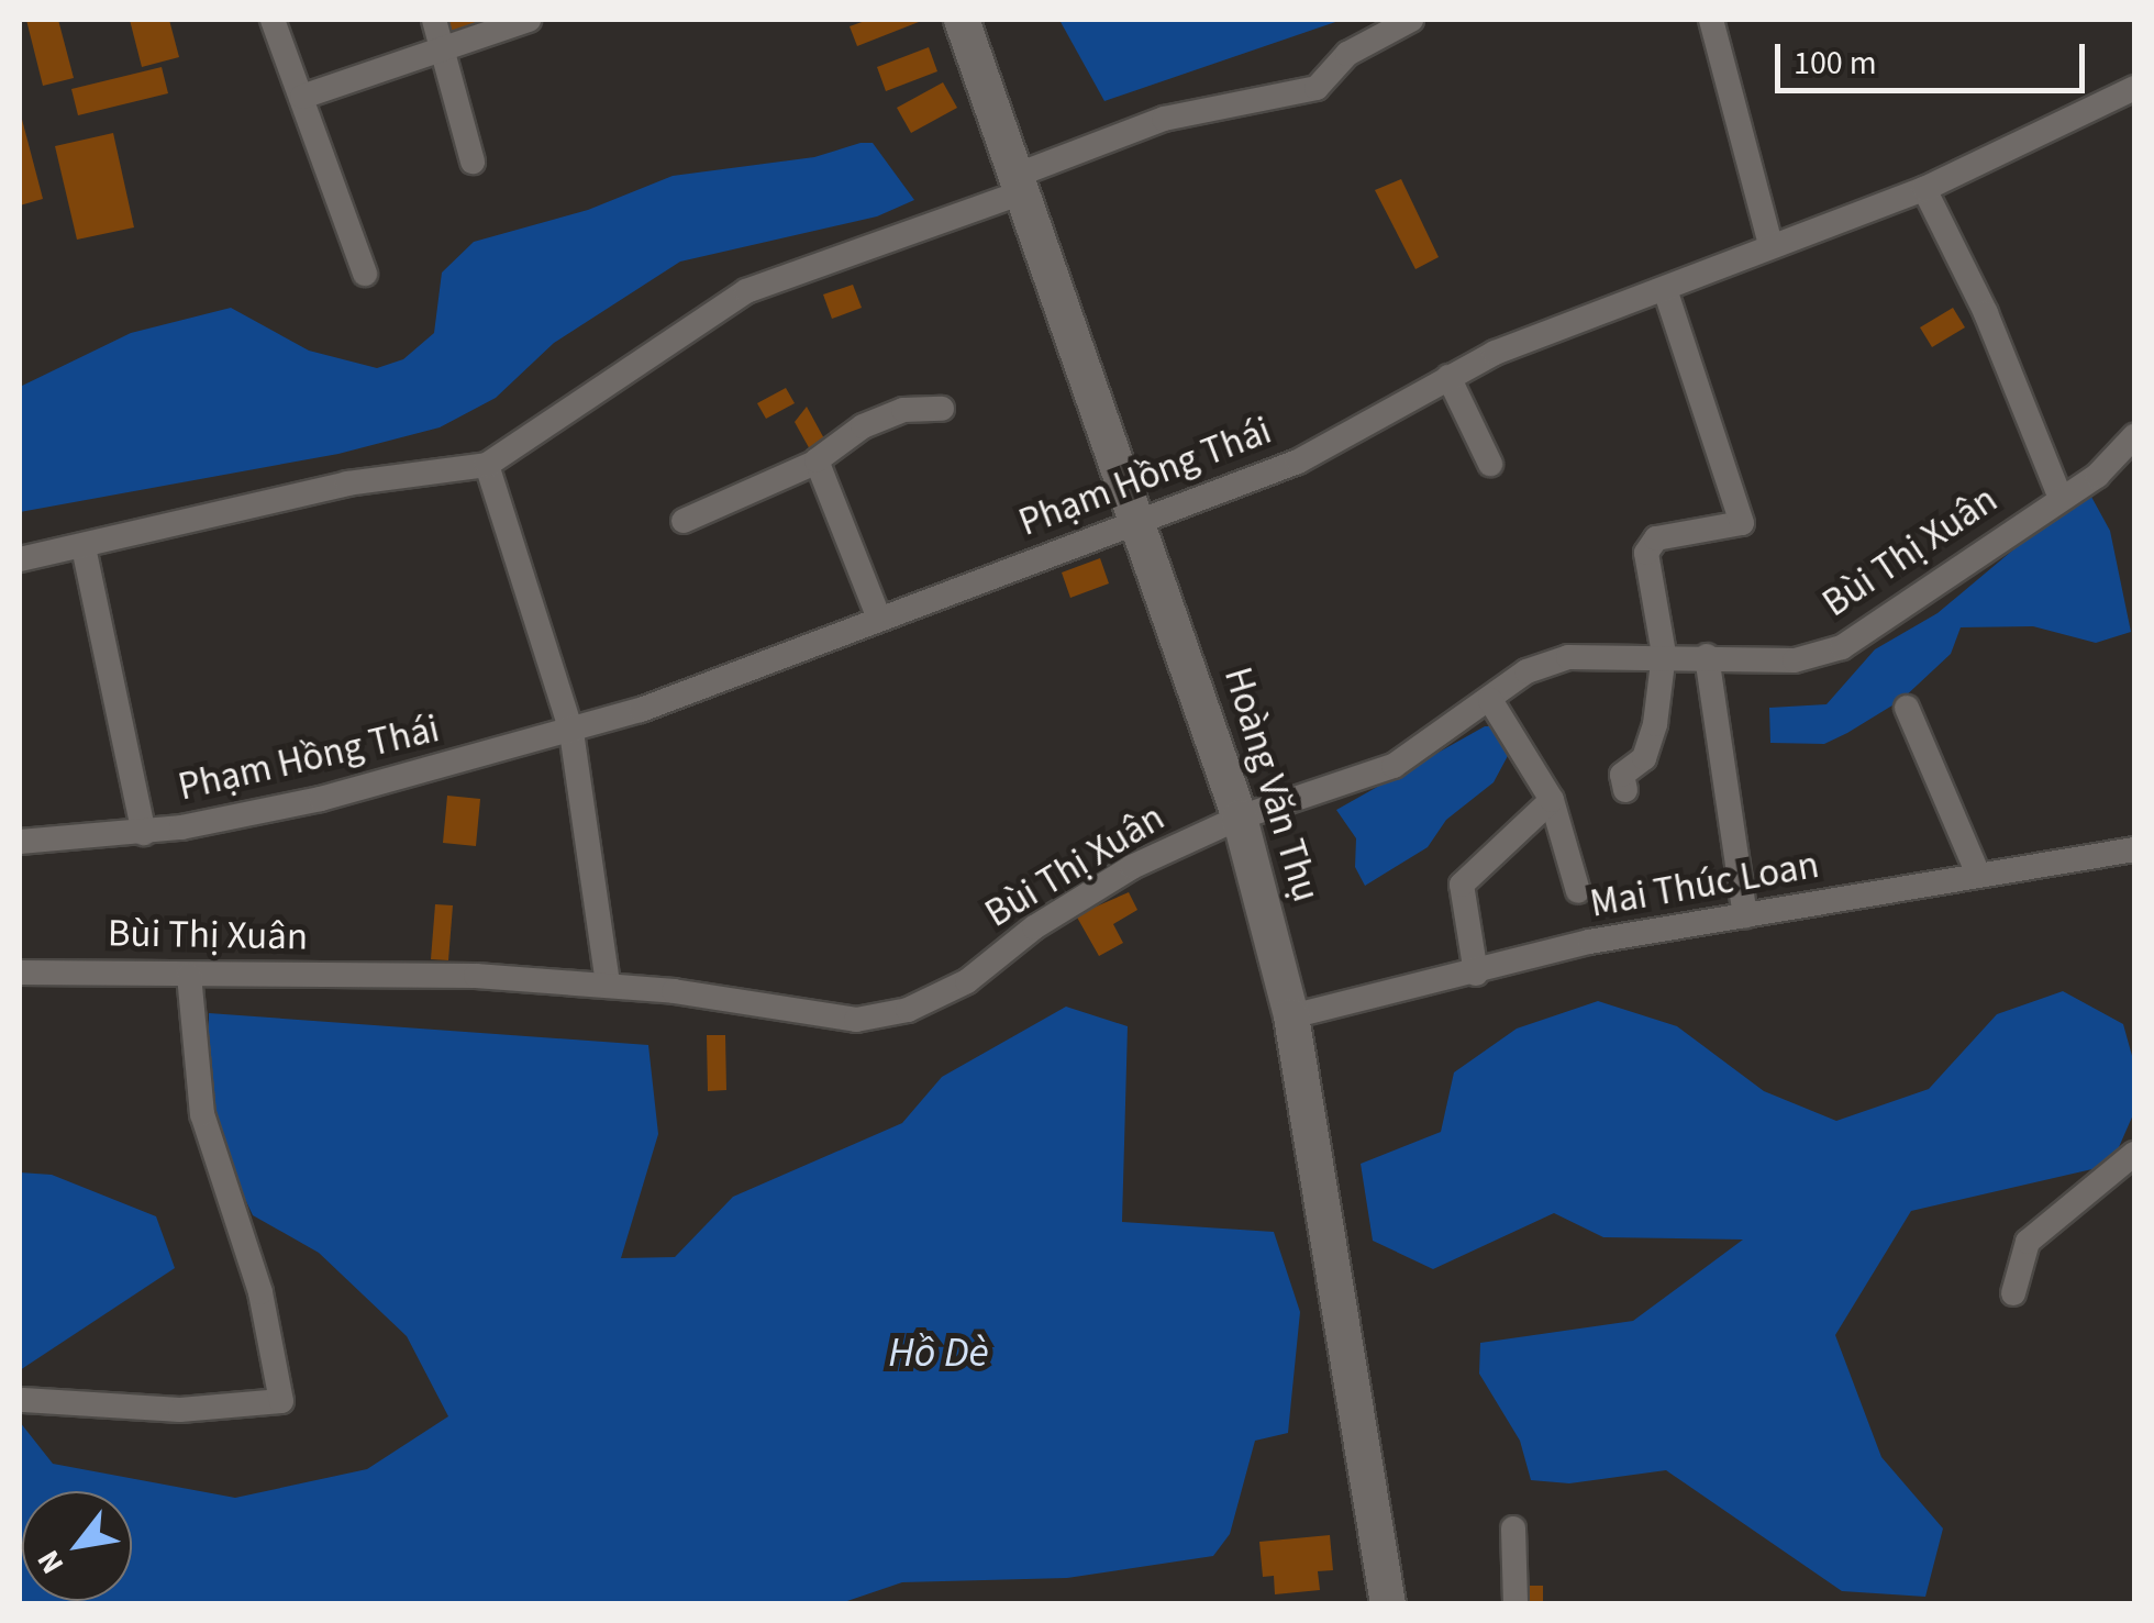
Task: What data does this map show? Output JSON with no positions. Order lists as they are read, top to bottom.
{
  "streets": {
    "main road": ["Hoàng Văn Thụ"],
    "street": ["Phạm Hồng Thái", "Bùi Thị Xuân", "Mai Thúc Loan"]
  },
  "crossings": [
    ["Phạm Hồng Thái", "Hoàng Văn Thụ"],
    ["Bùi Thị Xuân", "Hoàng Văn Thụ"],
    ["Hoàng Văn Thụ", "Mai Thúc Loan"]
  ],
  "water": ["Hồ Dè"],
  "scale_bar": "100 m",
  "north": "bottom left"
}
